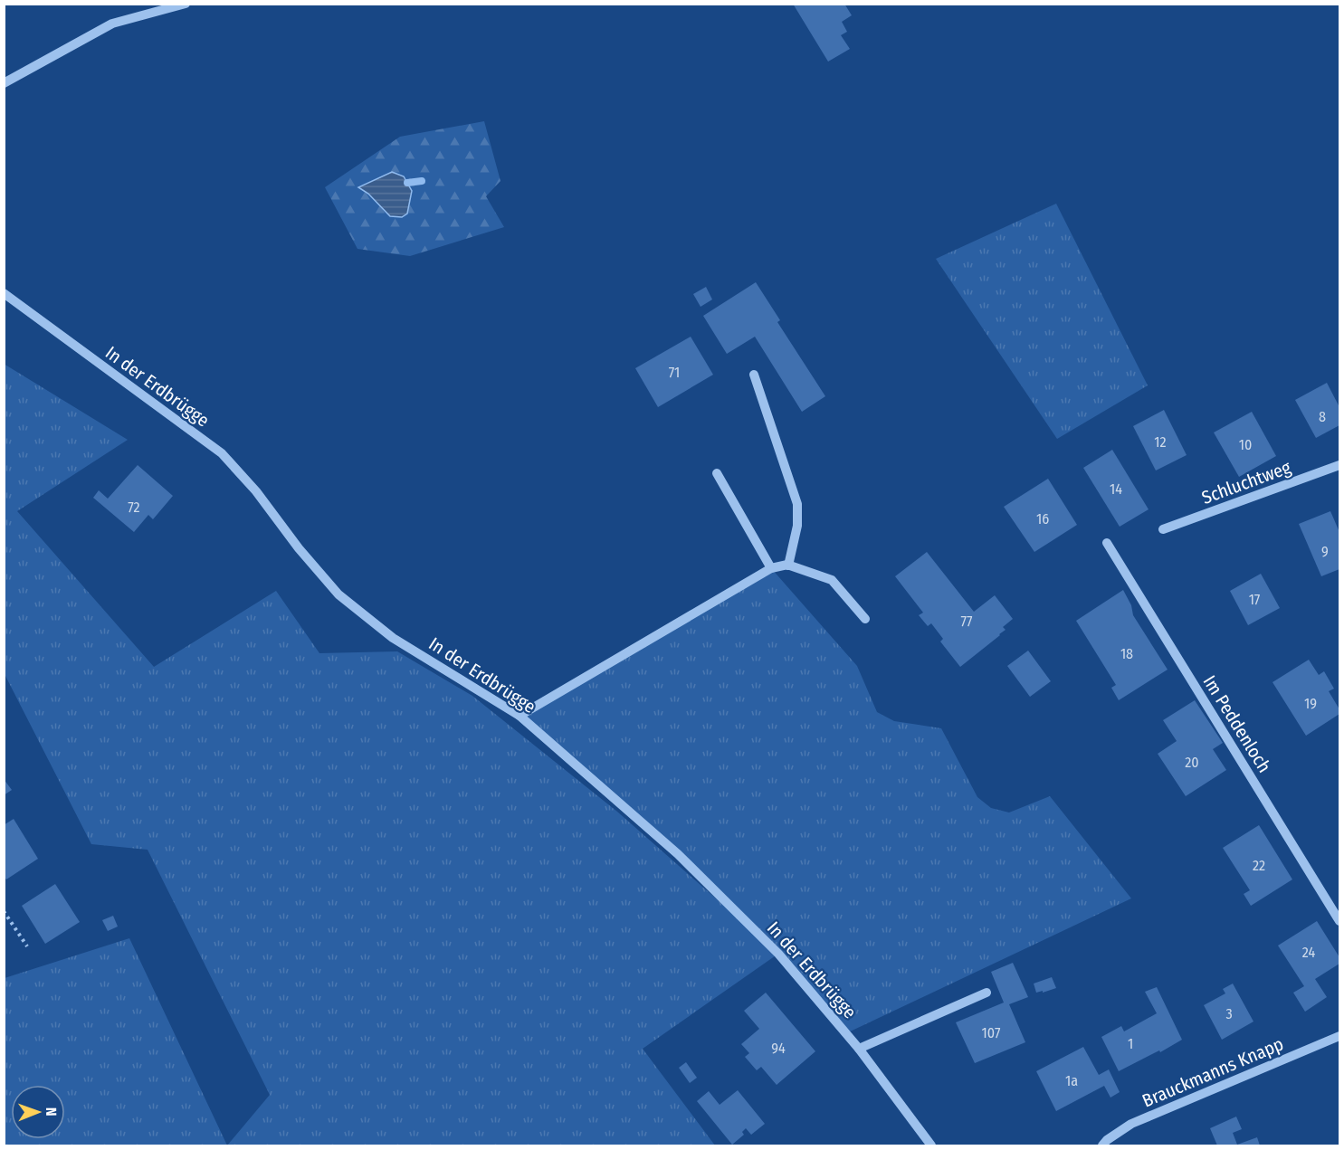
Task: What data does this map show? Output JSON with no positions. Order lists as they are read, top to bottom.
{
  "streets": {
    "street": [
      "In der Erdbrügge",
      "Schluchtweg",
      "Im Peddenloch",
      "Brauckmanns Knapp"
    ]
  },
  "house_numbers": [
    "71",
    "8",
    "12",
    "10",
    "14",
    "72",
    "16",
    "9",
    "17",
    "77",
    "18",
    "19",
    "20",
    "22",
    "24",
    "3",
    "107",
    "1",
    "94",
    "1a"
  ],
  "north": "right"
}
